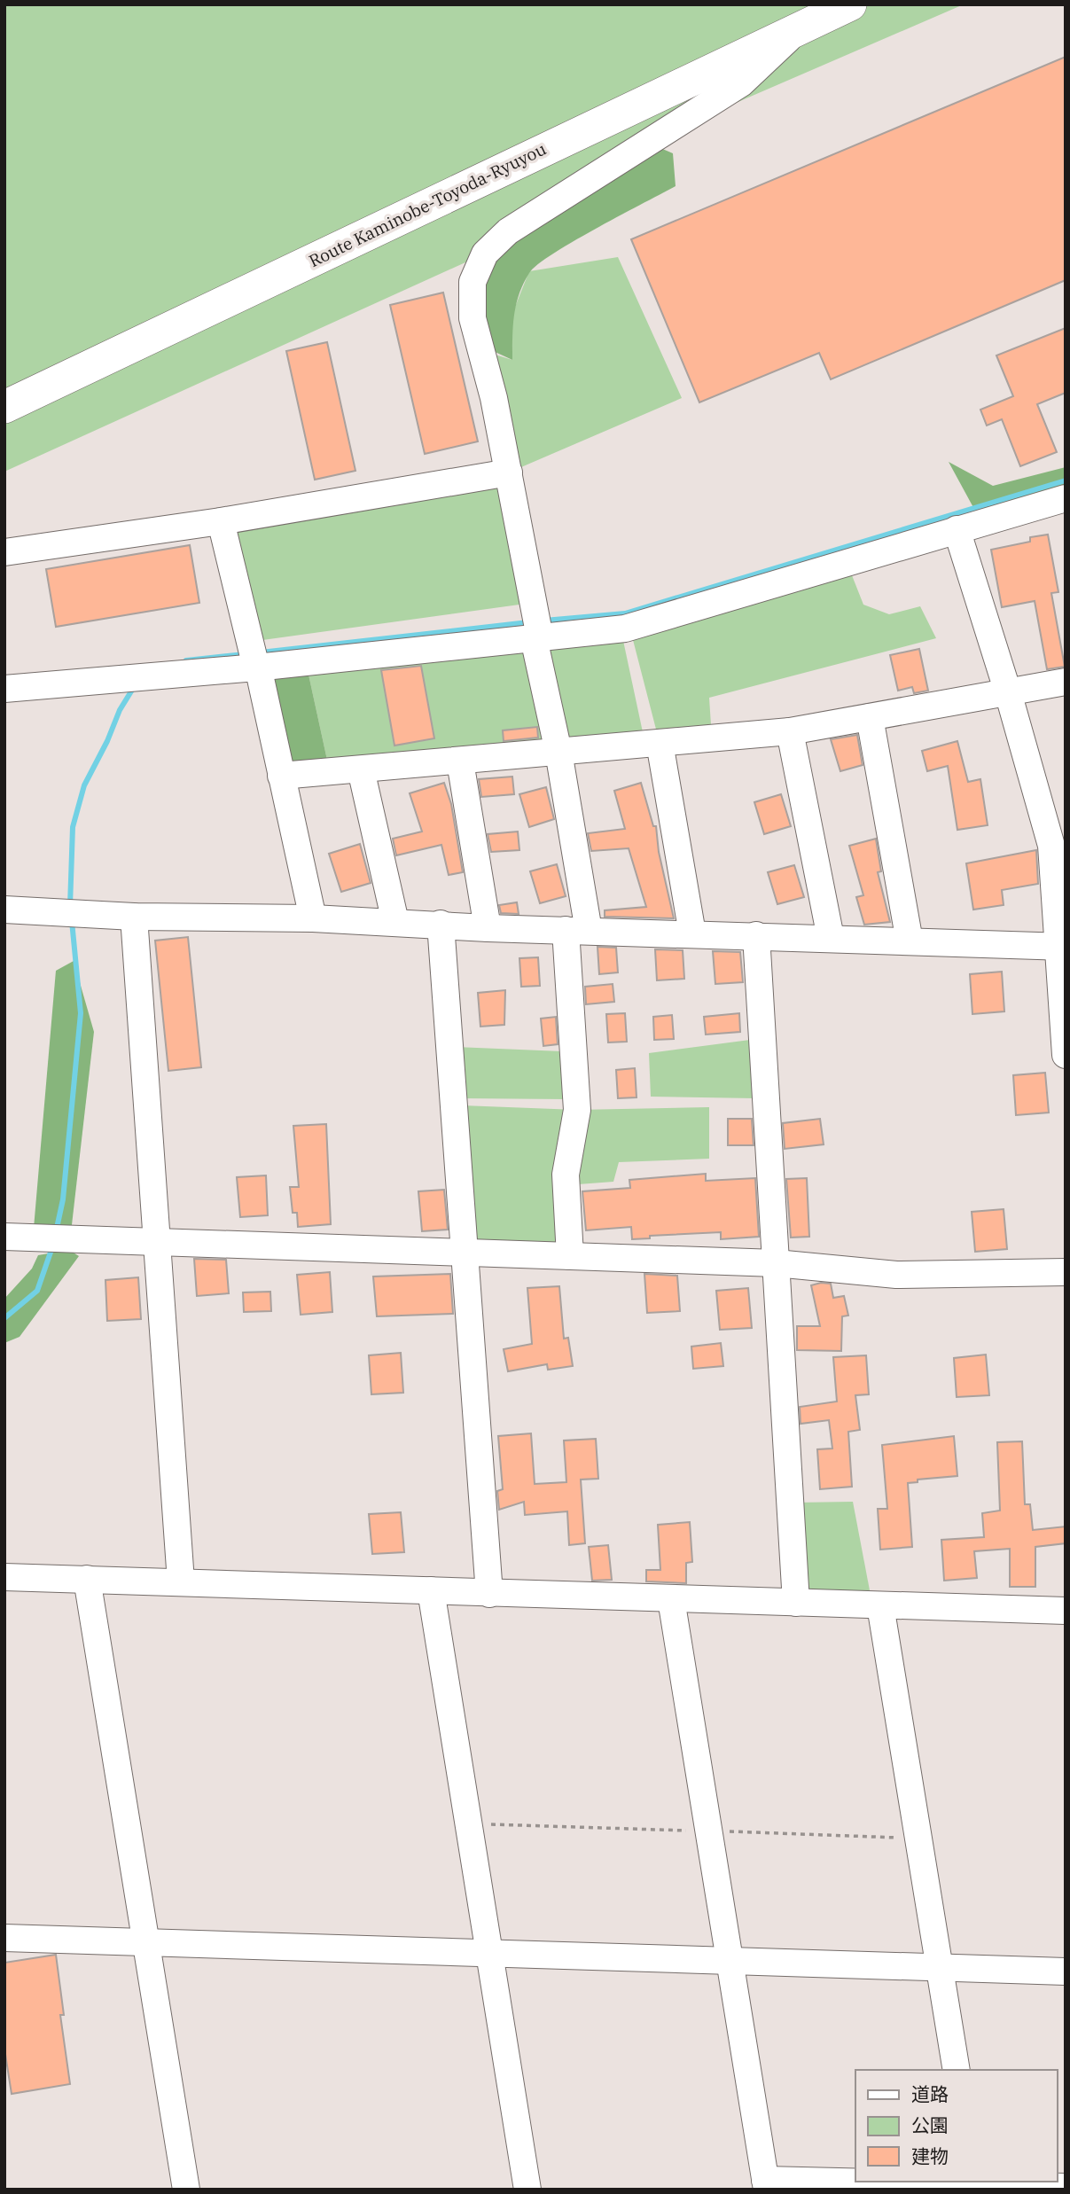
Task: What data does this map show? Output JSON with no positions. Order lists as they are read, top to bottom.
{
  "streets": {
    "main road": ["Route Kaminobe-Toyoda-Ryuyou"]
  },
  "legend": ["道路", "公園", "建物"]
}
